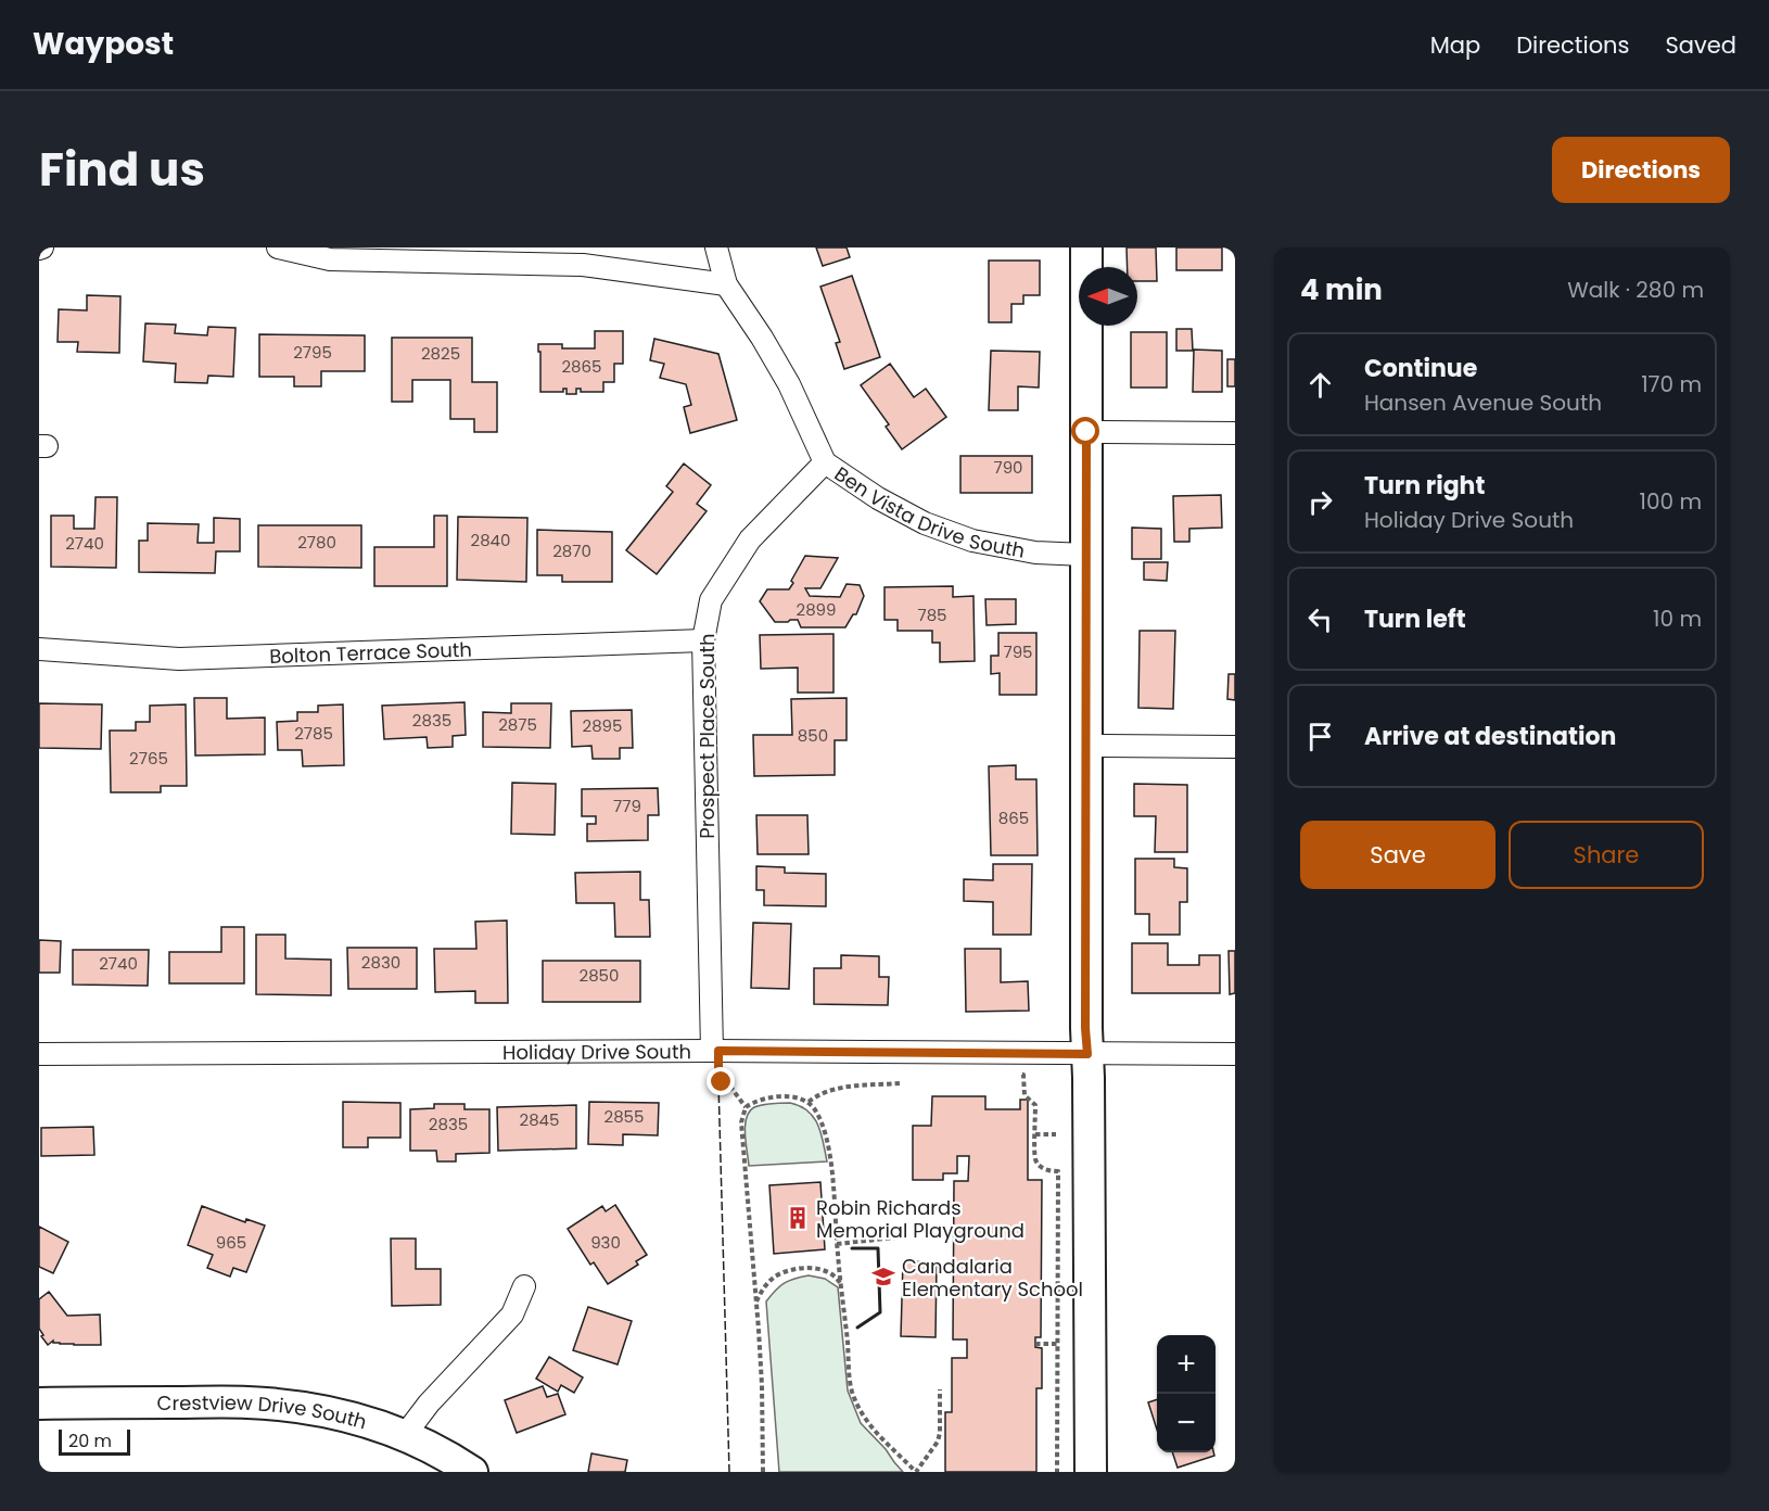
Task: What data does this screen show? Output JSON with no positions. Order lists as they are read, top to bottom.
{
  "streets": {
    "street": [
      "Ben Vista Drive South",
      "Bolton Terrace South",
      "Prospect Place South",
      "Holiday Drive South",
      "Crestview Drive South"
    ]
  },
  "crossings": [
    ["Ben Vista Drive South", "Prospect Place South"],
    ["Bolton Terrace South", "Prospect Place South"],
    ["Prospect Place South", "Holiday Drive South"]
  ],
  "places": {
    "building": ["Robin Richards Memorial Playground"],
    "school or university": ["Candalaria Elementary School"]
  },
  "house_numbers": [
    "2795",
    "2825",
    "2865",
    "790",
    "2840",
    "2780",
    "2740",
    "2870",
    "2899",
    "785",
    "795",
    "2835",
    "2875",
    "2895",
    "2785",
    "850",
    "2765",
    "779",
    "865",
    "2830",
    "2740",
    "2850",
    "2855",
    "2845",
    "2835",
    "965",
    "930"
  ],
  "scale_bar": "20 m",
  "north": "left",
  "page": {
    "header": "Waypost",
    "nav": ["Map", "Directions", "Saved"],
    "title": "Find us",
    "buttons": [
      "Directions",
      ["Save", "Share"]
    ],
    "heading": ["4 min", "Walk · 280 m"],
    "list": [
      ["Continue", "Hansen Avenue South", "170 m"],
      ["Turn right", "Holiday Drive South", "100 m"],
      ["Turn left", "10 m"],
      "Arrive at destination"
    ],
    "map_buttons": ["+", "−"],
    "scale": "20 m"
  }
}
